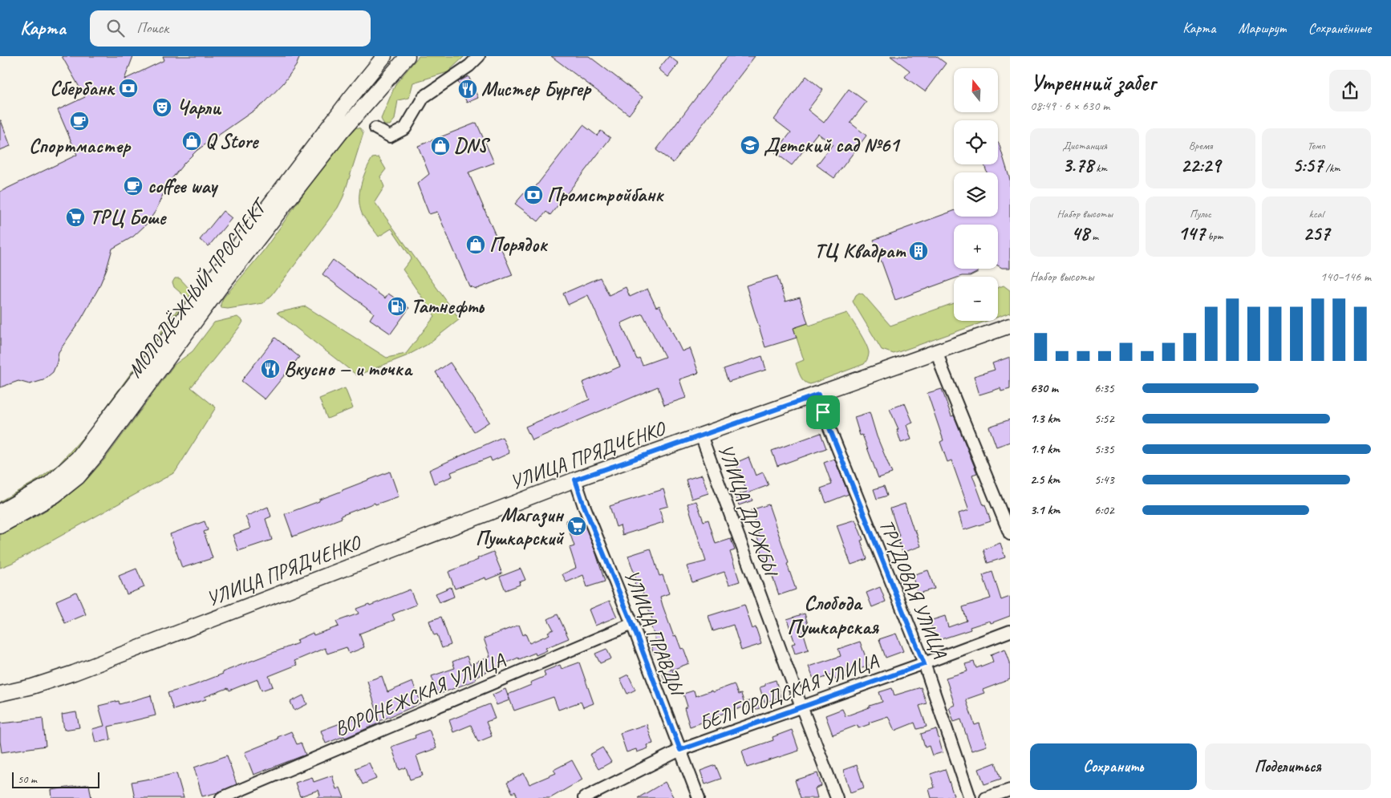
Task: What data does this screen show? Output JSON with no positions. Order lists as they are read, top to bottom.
{
  "streets": {
    "main road": ["МОЛОДЁЖНЫЙ ПРОСПЕКТ", "УЛИЦА ПРЯДЧЕНКО"],
    "street": [
      "УЛИЦА ДРУЖБЫ",
      "ТРУДОВАЯ УЛИЦА",
      "УЛИЦА ПРАВДЫ",
      "БЕЛГОРОДСКАЯ УЛИЦА",
      "ВОРОНЕЖСКАЯ УЛИЦА"
    ]
  },
  "crossings": [
    ["УЛИЦА ПРЯДЧЕНКО", "УЛИЦА ДРУЖБЫ"],
    ["УЛИЦА ПРЯДЧЕНКО", "ТРУДОВАЯ УЛИЦА"],
    ["УЛИЦА ПРЯДЧЕНКО", "УЛИЦА ПРАВДЫ"],
    ["УЛИЦА ДРУЖБЫ", "БЕЛГОРОДСКАЯ УЛИЦА"],
    ["ТРУДОВАЯ УЛИЦА", "БЕЛГОРОДСКАЯ УЛИЦА"],
    ["УЛИЦА ПРАВДЫ", "БЕЛГОРОДСКАЯ УЛИЦА"],
    ["УЛИЦА ПРАВДЫ", "ВОРОНЕЖСКАЯ УЛИЦА"]
  ],
  "districts": ["Слобода Пушкарская"],
  "places": {
    "bank": ["Сбербанк", "Промстройбанк"],
    "restaurant": ["Мистер Бургер", "Вкусно — и точка"],
    "theatre": ["Чарли"],
    "cafe": ["Спортмастер", "coffee way"],
    "shop": ["Q Store", "DNS", "Порядок"],
    "school or university": ["Детский сад №61"],
    "supermarket": ["ТРЦ Боше", "Магазин Пушкарский"],
    "building": ["ТЦ Квадрат"],
    "fuel station": ["Татнефть"]
  },
  "scale_bar": "50 m",
  "north": "top",
  "page": {
    "header": "Карта",
    "search": "Поиск",
    "nav": ["Карта", "Маршрут", "Сохранённые"],
    "heading": ["Утренний забег", "08:49 · 6 × 630 m"],
    "map_buttons": ["+", "−"],
    "stats": [
      ["Дистанция", "3.78 km"],
      ["Время", "22:29"],
      ["Темп", "5:57 /km"],
      ["Набор высоты", "48 m"],
      ["Пульс", "147 bpm"],
      ["kcal", "257"]
    ],
    "chart": ["Набор высоты", "140–146 m"],
    "list": [
      {
        "name": "630 m",
        "note": "6:35"
      },
      {
        "name": "1.3 km",
        "note": "5:52"
      },
      {
        "name": "1.9 km",
        "note": "5:35"
      },
      {
        "name": "2.5 km",
        "note": "5:43"
      },
      {
        "name": "3.1 km",
        "note": "6:02"
      }
    ],
    "buttons": ["Сохранить", "Поделиться"],
    "scale": "50 m"
  }
}
